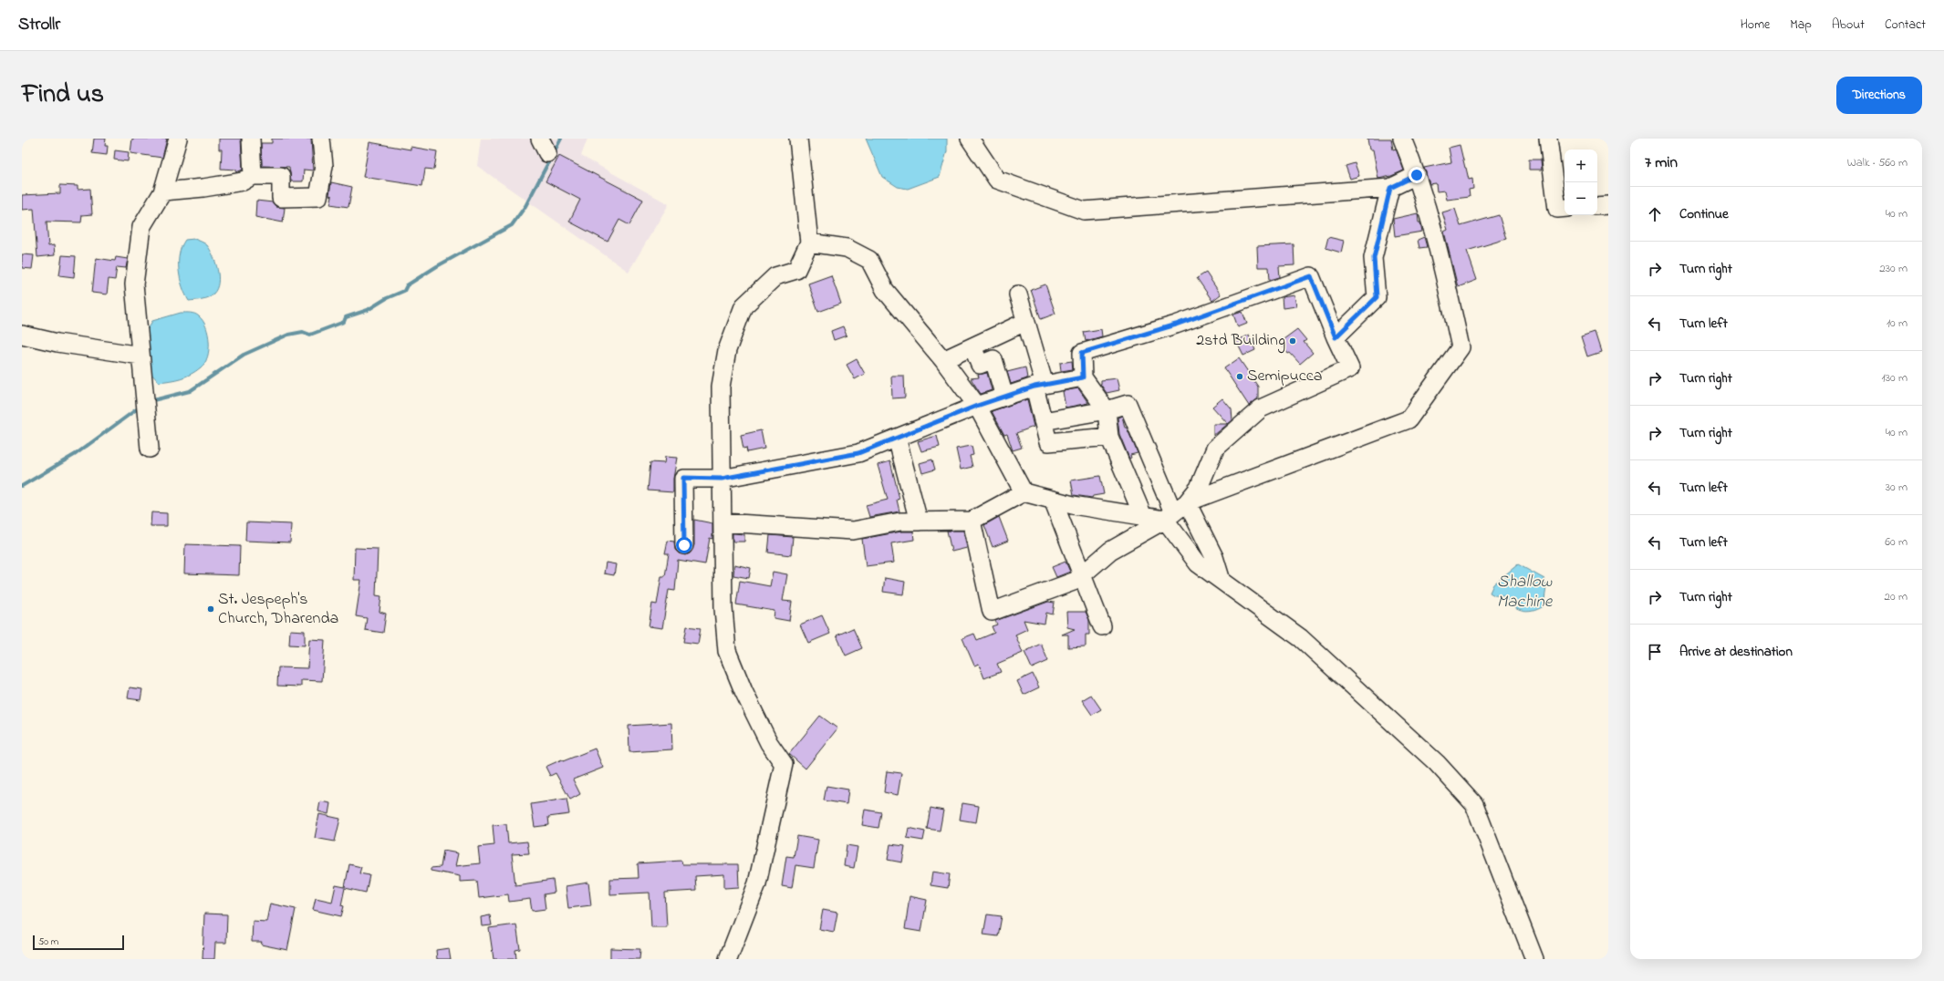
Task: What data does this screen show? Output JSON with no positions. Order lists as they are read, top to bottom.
{
  "water": ["Shallow Machine"],
  "places": ["2std Building", "Semipucca", "St. Jespeph's Church, Dharenda"],
  "scale_bar": "50 m",
  "page": {
    "header": "Strollr",
    "nav": [
      "Home",
      "Map",
      "About",
      "Contact"
    ],
    "title": "Find us",
    "buttons": "Directions",
    "heading": ["7 min", "Walk · 560 m"],
    "map_buttons": ["+", "−"],
    "list": [
      ["Continue", "40 m"],
      ["Turn right", "230 m"],
      ["Turn left", "10 m"],
      ["Turn right", "130 m"],
      ["Turn right", "40 m"],
      ["Turn left", "30 m"],
      ["Turn left", "60 m"],
      ["Turn right", "20 m"],
      "Arrive at destination"
    ],
    "scale": "50 m"
  }
}
